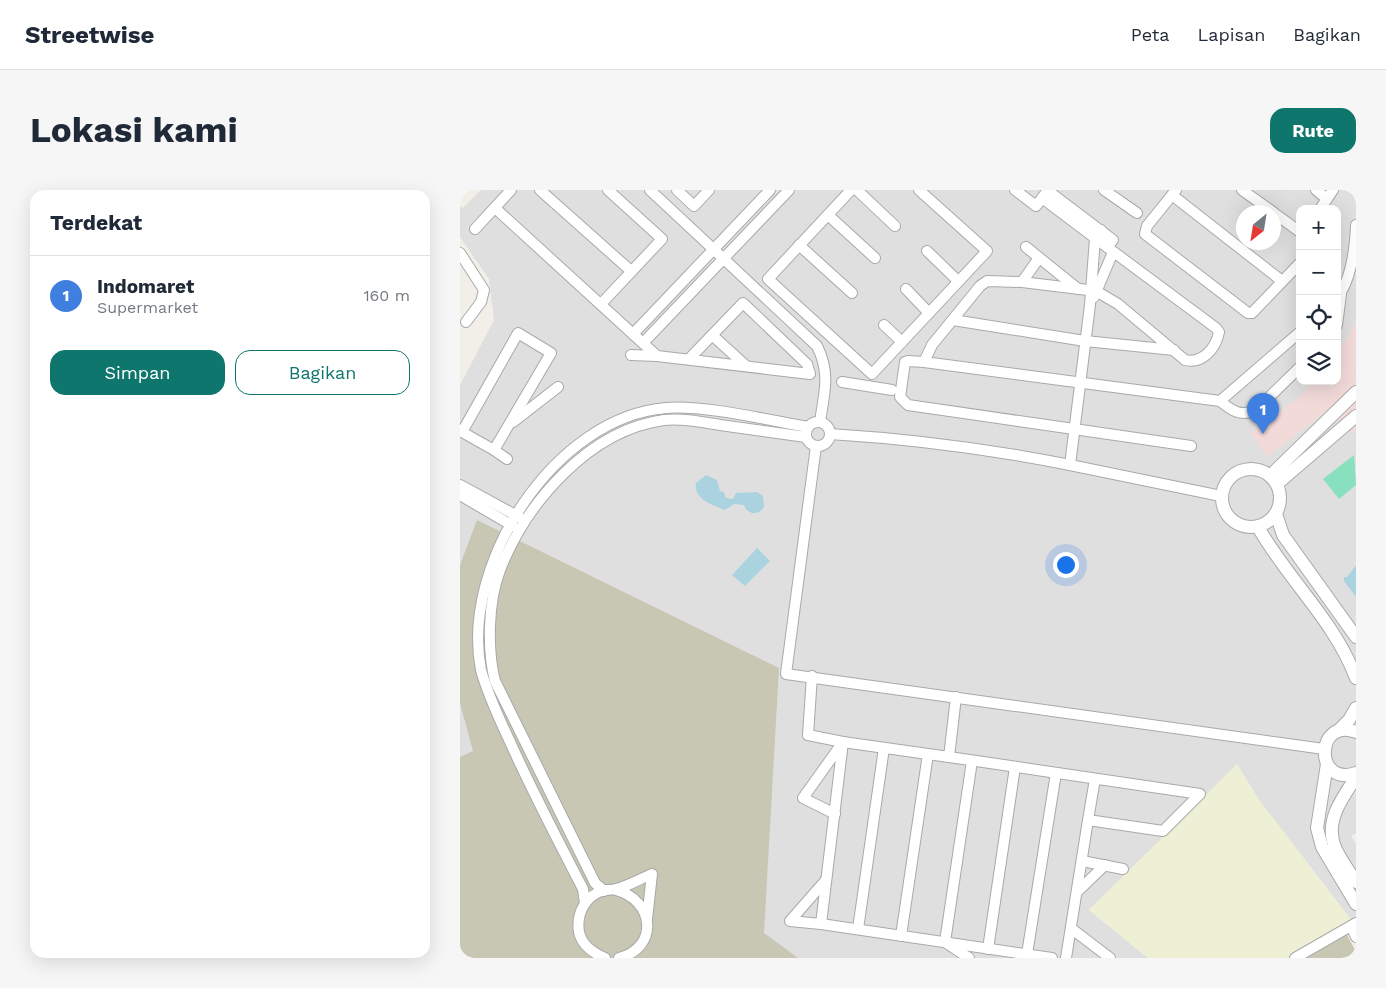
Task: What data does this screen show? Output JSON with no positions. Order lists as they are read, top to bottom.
{
  "north": "bottom left",
  "page": {
    "header": "Streetwise",
    "nav": ["Peta", "Lapisan", "Bagikan"],
    "buttons": [
      "Rute",
      ["Simpan", "Bagikan"]
    ],
    "title": "Lokasi kami",
    "heading": "Terdekat",
    "map_buttons": ["+", "−"],
    "list": [
      {
        "mark": "1",
        "name": "Indomaret",
        "note": "Supermarket",
        "value": "160 m"
      }
    ],
    "pins": "1"
  }
}
